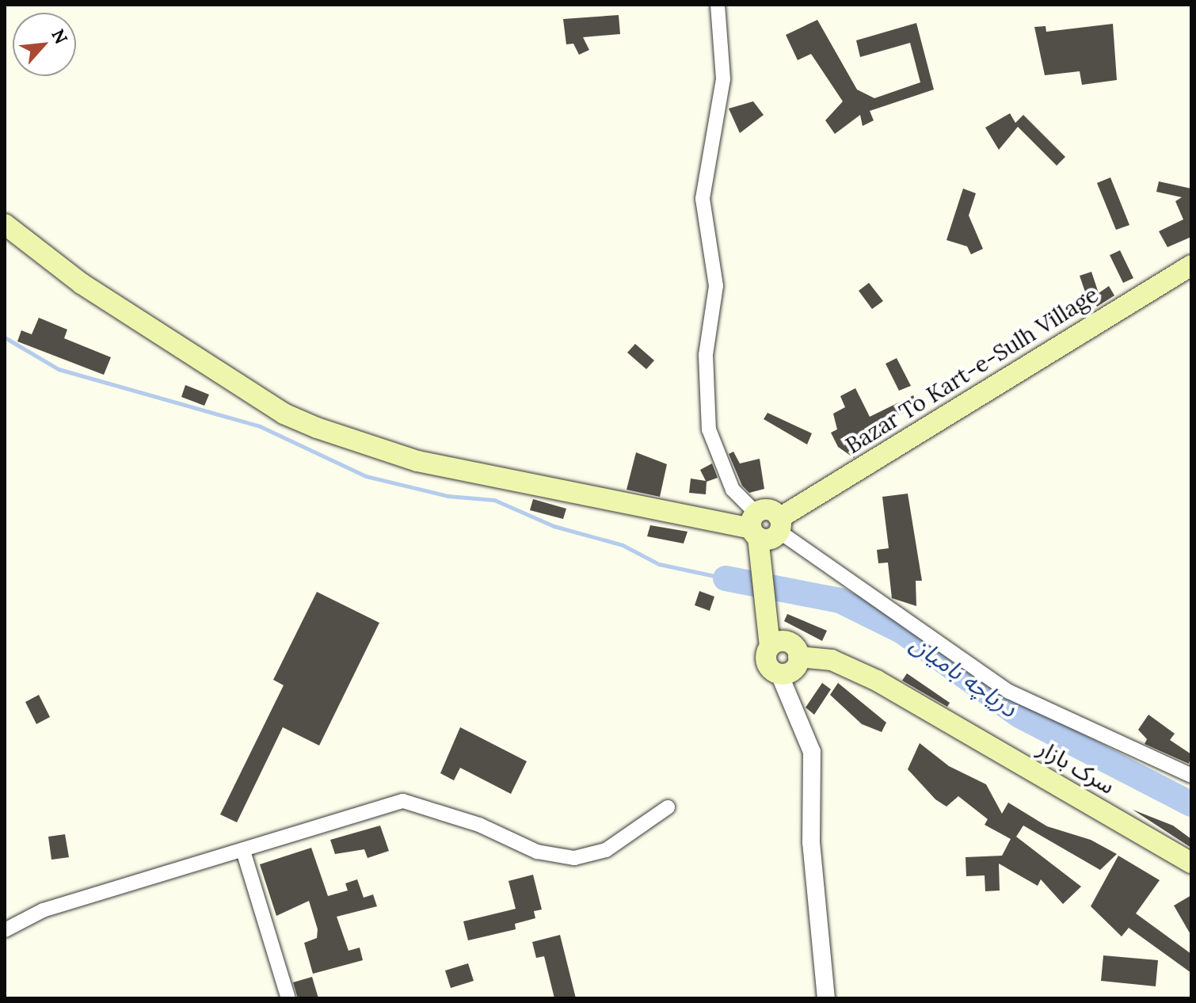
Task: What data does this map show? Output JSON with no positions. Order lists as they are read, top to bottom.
{
  "streets": {
    "main road": ["Bazar To Kart-e-Sulh Village", "سرک بازار"]
  },
  "water": ["دریاچه بامیان"],
  "north": "top right"
}
